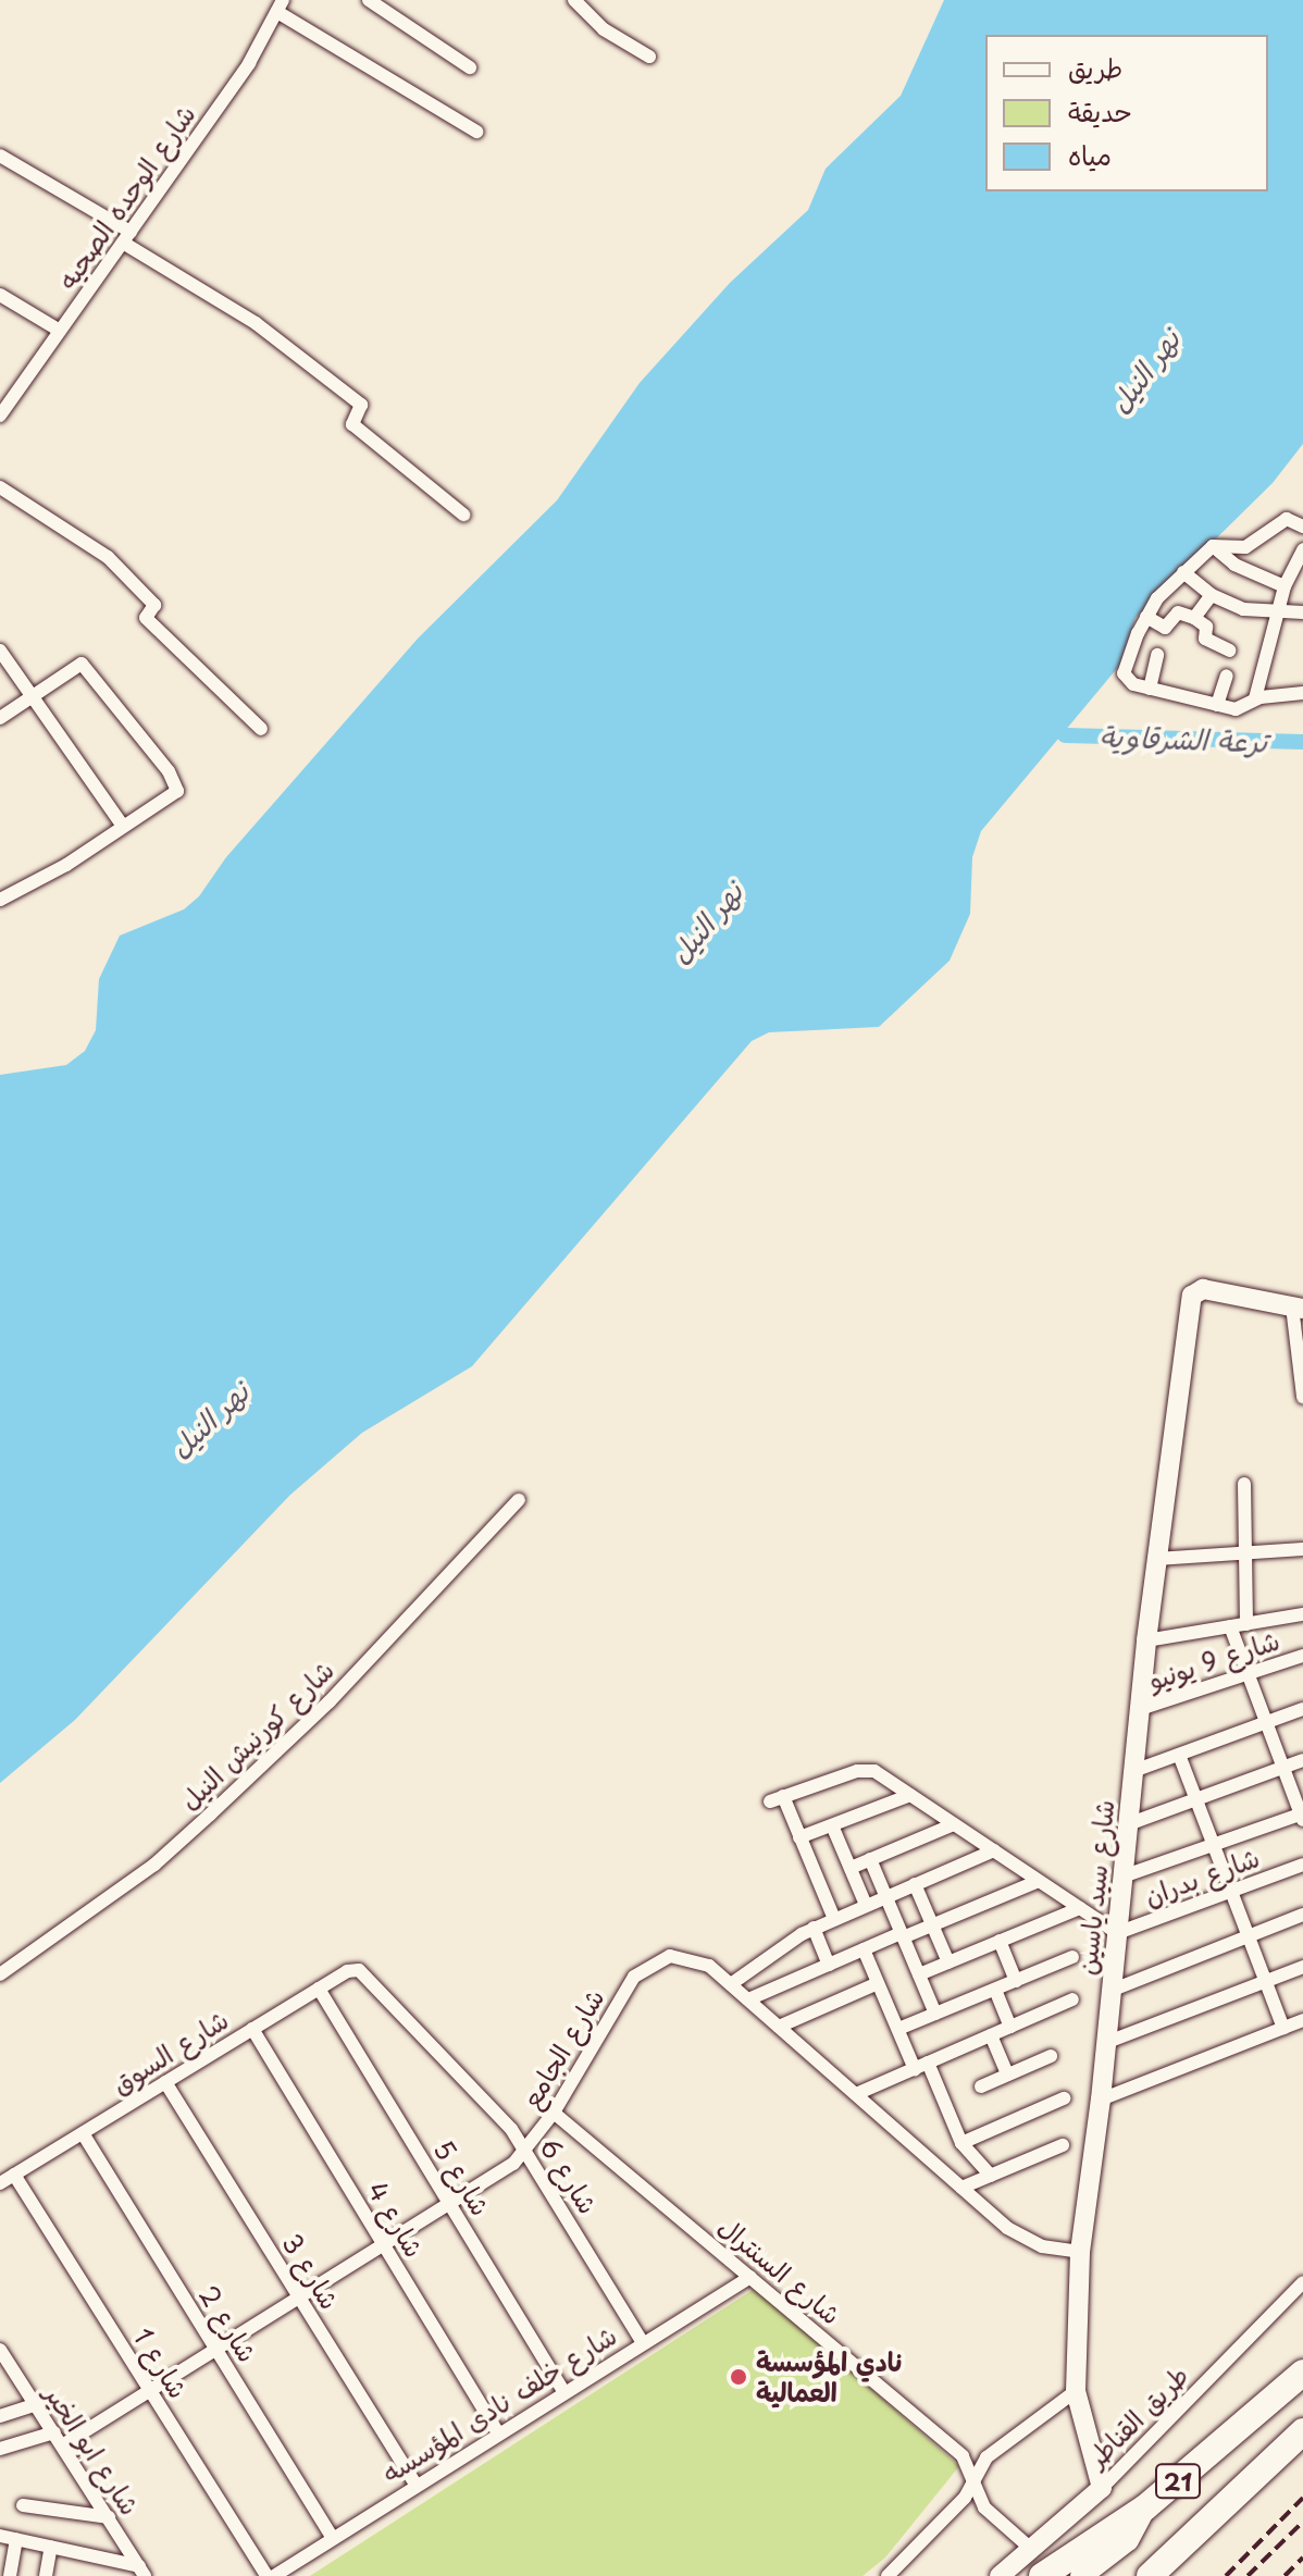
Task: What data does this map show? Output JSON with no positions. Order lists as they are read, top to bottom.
{
  "streets": {
    "highway": ["21"],
    "street": [
      "شارع الوحده الصحيه",
      "شارع 9 يونيو",
      "شارع كورنيش النيل",
      "شارع بدران",
      "شارع سيد ياسين",
      "شارع الجامع",
      "شارع السوق",
      "شارع 6",
      "شارع 5",
      "شارع 4",
      "شارع السنترال",
      "شارع 3",
      "شارع 2",
      "شارع 1",
      "شارع خلف نادى المؤسسه",
      "طريق القناطر",
      "شارع ابو الخير"
    ]
  },
  "crossings": [
    ["شارع 9 يونيو", "شارع سيد ياسين"],
    ["شارع بدران", "شارع سيد ياسين"],
    ["شارع سيد ياسين", "شارع الجامع"],
    ["شارع سيد ياسين", "طريق القناطر"],
    ["شارع الجامع", "شارع 6"],
    ["شارع الجامع", "شارع 5"],
    ["شارع الجامع", "شارع 4"],
    ["شارع الجامع", "شارع السنترال"],
    ["شارع الجامع", "شارع 3"],
    ["شارع الجامع", "شارع 2"],
    ["شارع الجامع", "شارع 1"],
    ["شارع الجامع", "شارع ابو الخير"],
    ["شارع السوق", "شارع 6"],
    ["شارع السوق", "شارع 5"],
    ["شارع السوق", "شارع 4"],
    ["شارع السوق", "شارع 3"],
    ["شارع السوق", "شارع 2"],
    ["شارع السوق", "شارع 1"],
    ["شارع 6", "شارع خلف نادى المؤسسه"],
    ["شارع 5", "شارع خلف نادى المؤسسه"],
    ["شارع 4", "شارع خلف نادى المؤسسه"],
    ["شارع السنترال", "شارع خلف نادى المؤسسه"],
    ["شارع السنترال", "طريق القناطر"],
    ["شارع 3", "شارع خلف نادى المؤسسه"],
    ["شارع 2", "شارع خلف نادى المؤسسه"]
  ],
  "water": ["نهر النيل", "ترعة الشرقاوية"],
  "places": ["نادي المؤسسة العمالية"],
  "legend": ["طريق", "حديقة", "مياه"]
}
